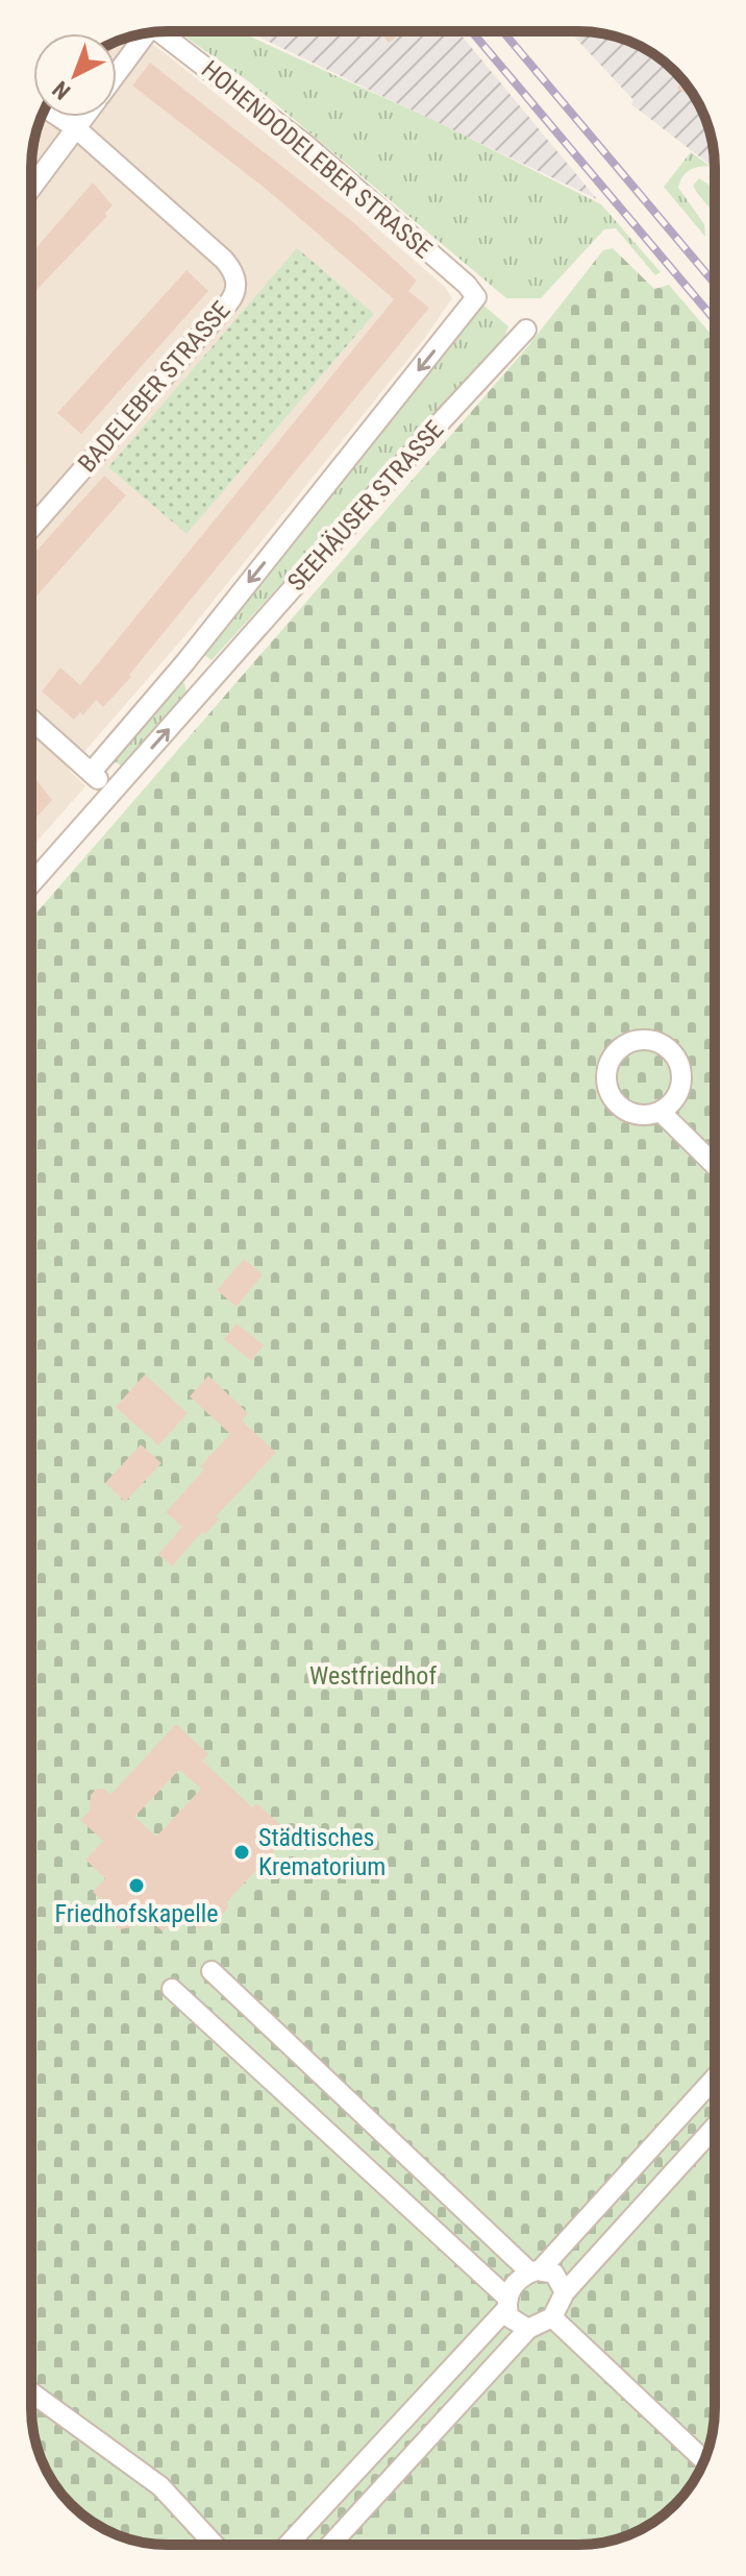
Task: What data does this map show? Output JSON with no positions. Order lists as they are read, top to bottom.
{
  "streets": {
    "street": ["HOHENDODELEBER STRASSE", "BADELEBER STRASSE", "SEEHÄUSER STRASSE"]
  },
  "crossings": [
    ["HOHENDODELEBER STRASSE", "SEEHÄUSER STRASSE"]
  ],
  "parks": ["Westfriedhof"],
  "places": ["Städtisches Krematorium", "Friedhofskapelle"],
  "north": "bottom left"
}
